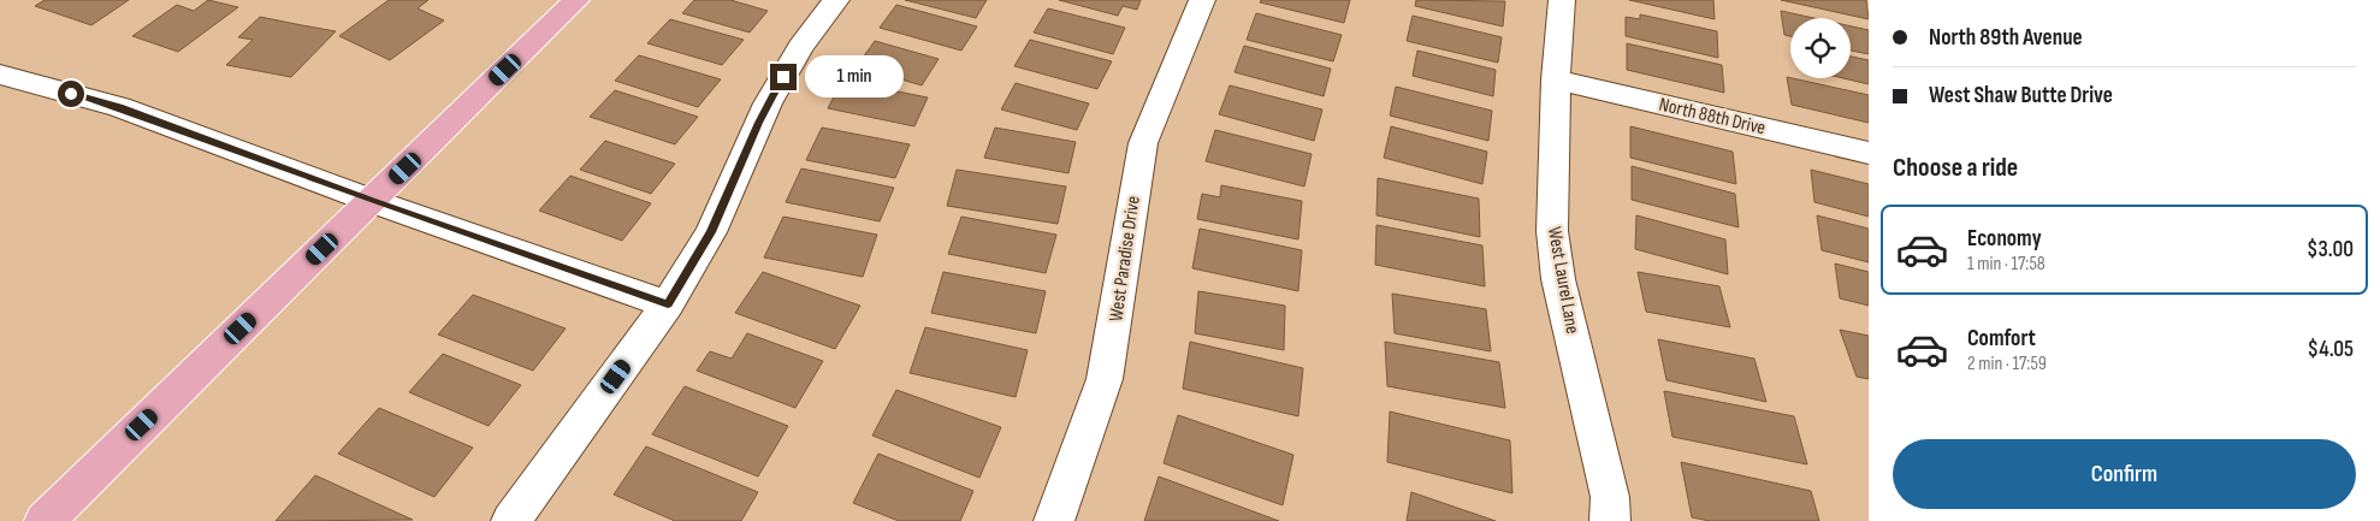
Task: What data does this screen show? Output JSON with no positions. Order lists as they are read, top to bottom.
{
  "streets": {
    "street": ["North 88th Drive", "West Paradise Drive", "West Laurel Lane"]
  },
  "crossings": [
    ["North 88th Drive", "West Laurel Lane"]
  ],
  "page": {
    "banner": ["North 89th Avenue", "West Shaw Butte Drive"],
    "bubble": "1 min",
    "heading": "Choose a ride",
    "list": [
      {
        "name": "Economy",
        "note": "1 min · 17:58",
        "value": "$3.00"
      },
      {
        "name": "Comfort",
        "note": "2 min · 17:59",
        "value": "$4.05"
      }
    ],
    "buttons": "Confirm"
  }
}
